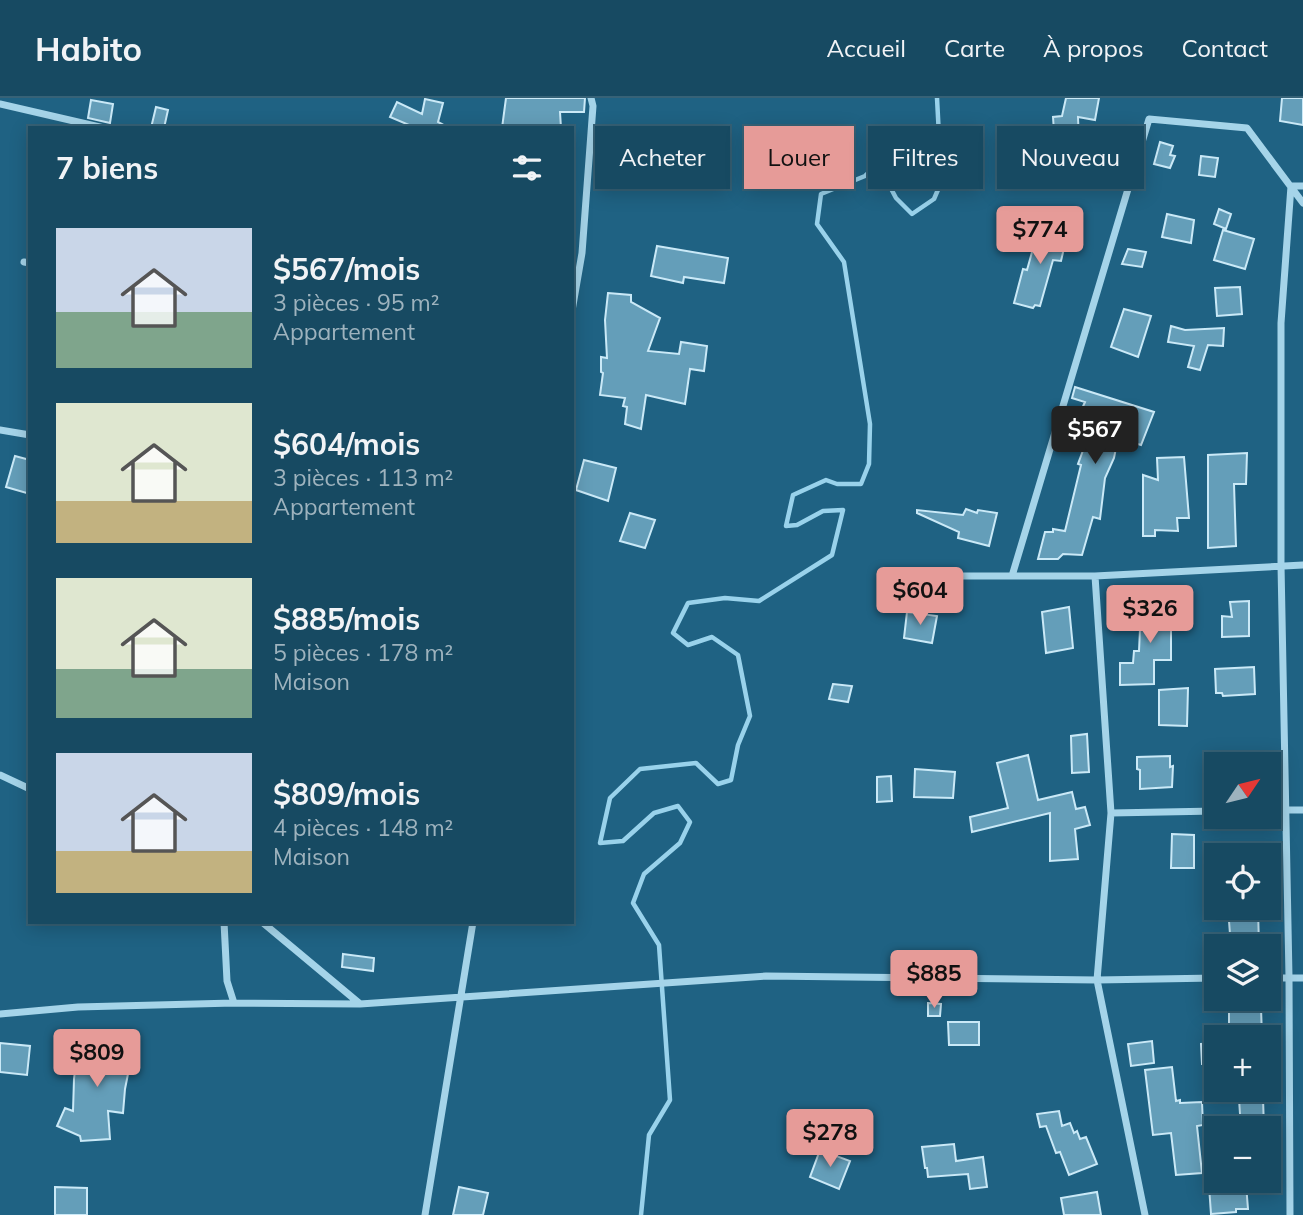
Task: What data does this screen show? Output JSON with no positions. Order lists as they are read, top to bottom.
{
  "north": "top right",
  "page": {
    "header": "Habito",
    "nav": [
      "Accueil",
      "Carte",
      "À propos",
      "Contact"
    ],
    "chip": [
      "Acheter",
      "Louer",
      "Filtres",
      "Nouveau"
    ],
    "heading": "7 biens",
    "price": [
      "$774",
      "$567",
      "$604",
      "$326",
      "$885",
      "$809",
      "$278"
    ],
    "list": [
      {
        "name": "$567/mois",
        "note": "3 pièces · 95 m² · Appartement"
      },
      {
        "name": "$604/mois",
        "note": "3 pièces · 113 m² · Appartement"
      },
      {
        "name": "$885/mois",
        "note": "5 pièces · 178 m² · Maison"
      },
      {
        "name": "$809/mois",
        "note": "4 pièces · 148 m² · Maison"
      }
    ],
    "map_buttons": ["+", "−"]
  }
}
